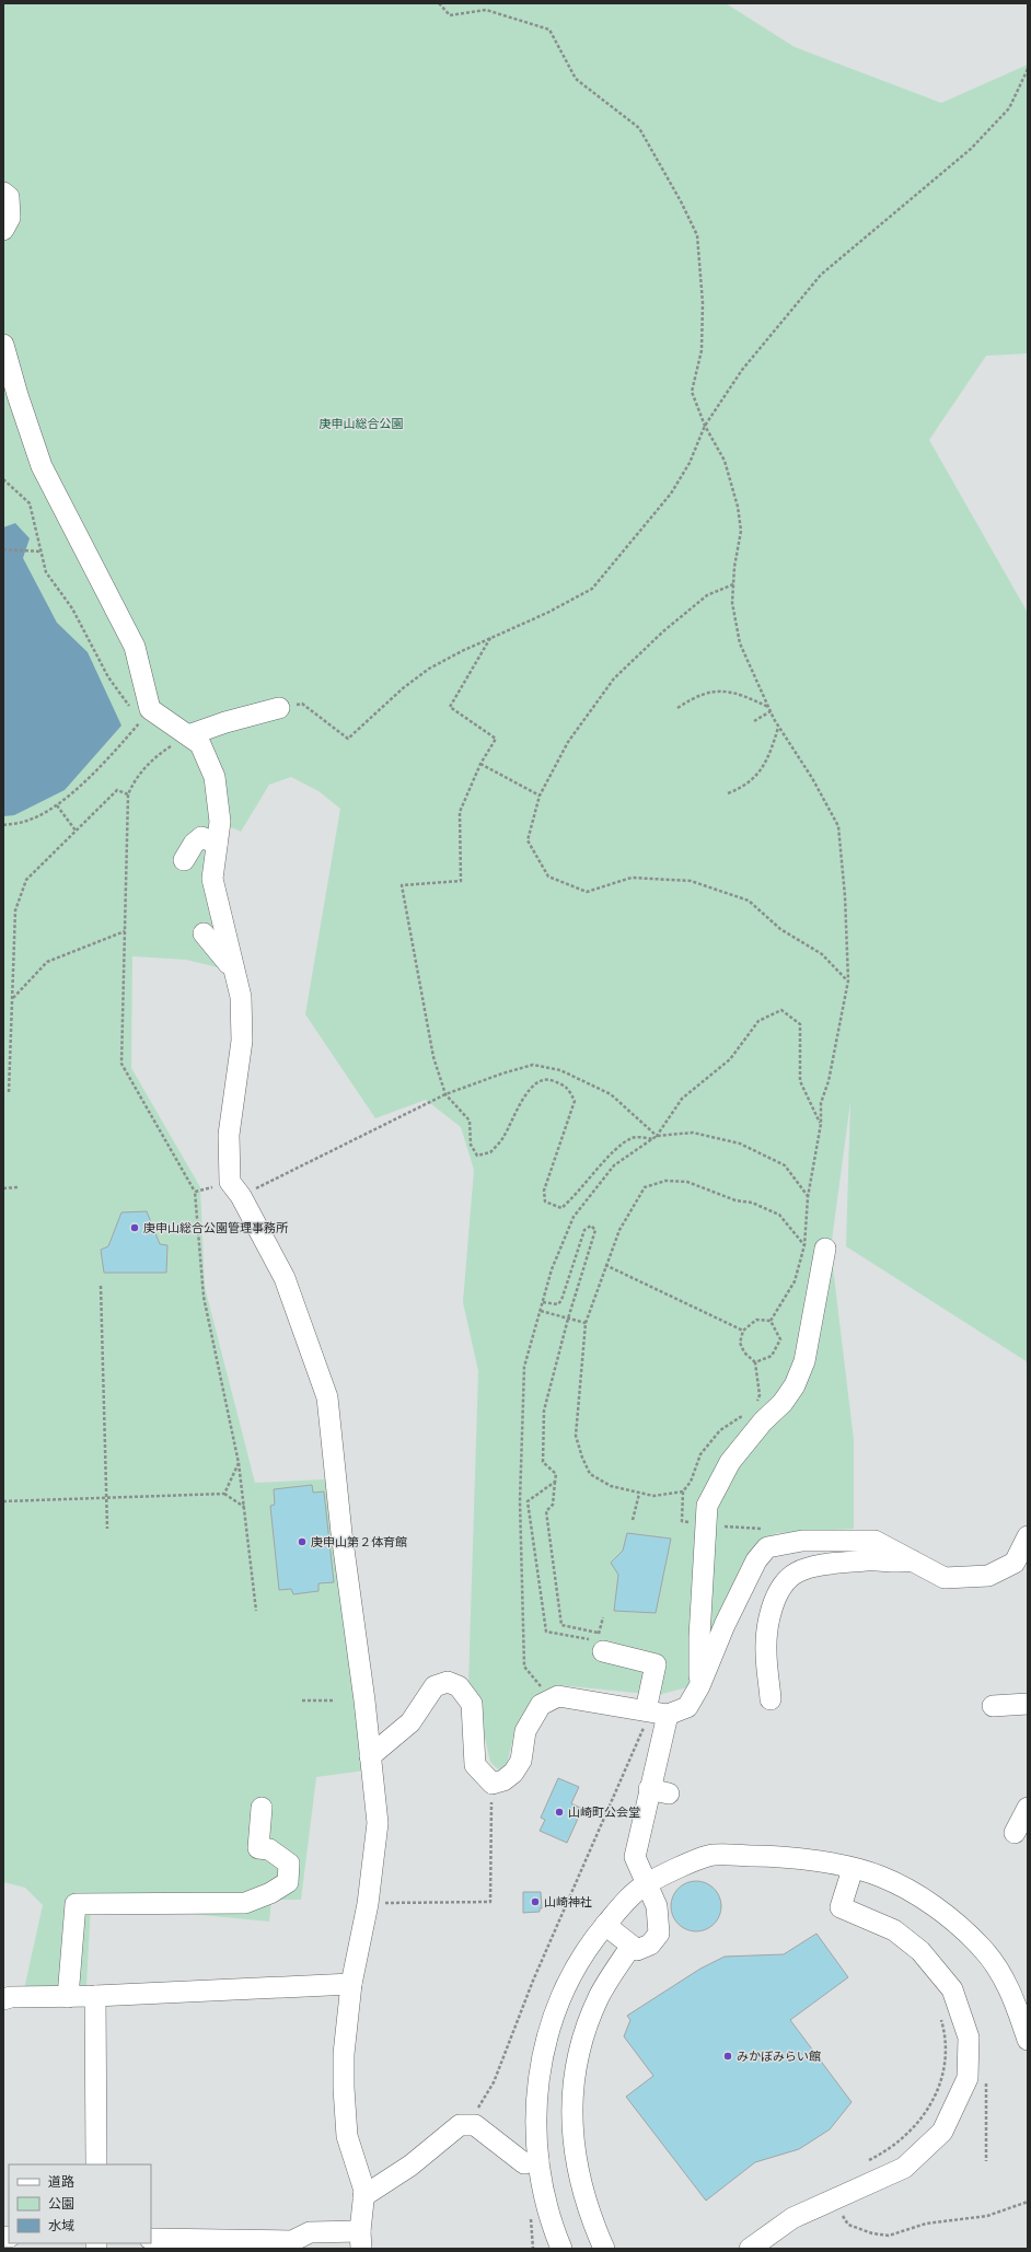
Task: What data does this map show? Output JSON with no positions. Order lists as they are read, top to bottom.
{
  "parks": ["庚申山総合公園"],
  "places": [
    "庚申山総合公園管理事務所",
    "庚申山第２体育館",
    "山崎町公会堂",
    "山崎神社",
    "みかぼみらい館"
  ],
  "legend": ["道路", "公園", "水域"]
}
